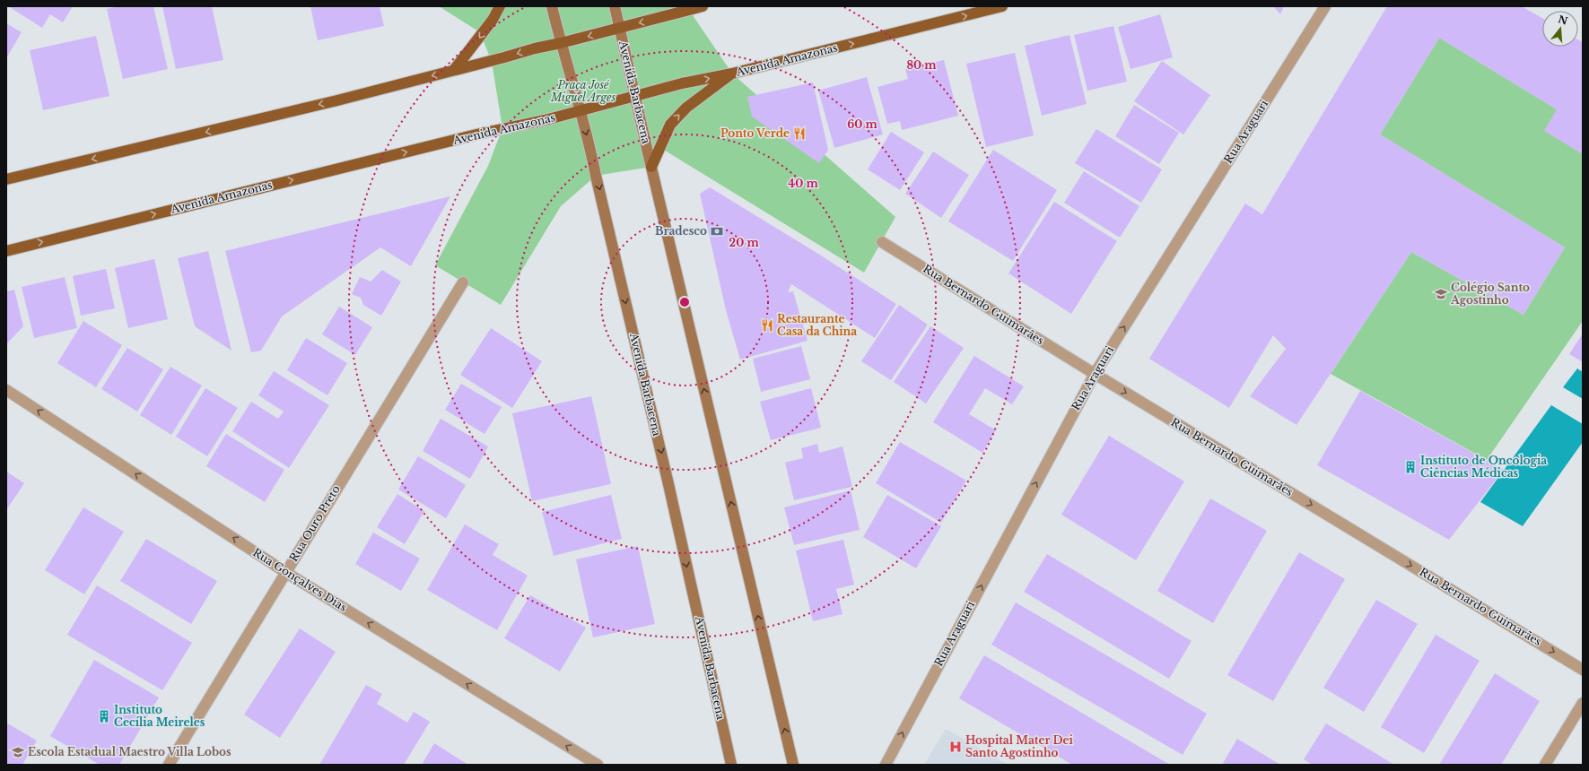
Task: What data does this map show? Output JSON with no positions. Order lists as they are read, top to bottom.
{
  "streets": {
    "main road": ["Avenida Amazonas", "Avenida Barbacena"],
    "street": [
      "Rua Araguari",
      "Rua Bernardo Guimarães",
      "Rua Ouro Preto",
      "Rua Gonçalves Dias"
    ]
  },
  "crossings": [
    ["Avenida Amazonas", "Avenida Barbacena"],
    ["Rua Araguari", "Rua Bernardo Guimarães"],
    ["Rua Ouro Preto", "Rua Gonçalves Dias"]
  ],
  "one_way": ["Rua Araguari", "Rua Bernardo Guimarães", "Rua Gonçalves Dias"],
  "parks": ["Praça José Miguel Arges"],
  "places": {
    "restaurant": ["Ponto Verde", "Restaurante Casa da China"],
    "bank": ["Bradesco"],
    "school or university": ["Colégio Santo Agostinho", "Escola Estadual Maestro Villa Lobos"],
    "building": ["Instituto de Oncologia Ciências Médicas", "Instituto Cecília Meireles"],
    "hospital": ["Hospital Mater Dei Santo Agostinho"]
  },
  "north": "top",
  "rings": [
    "80 m",
    "60 m",
    "40 m",
    "20 m"
  ]
}
